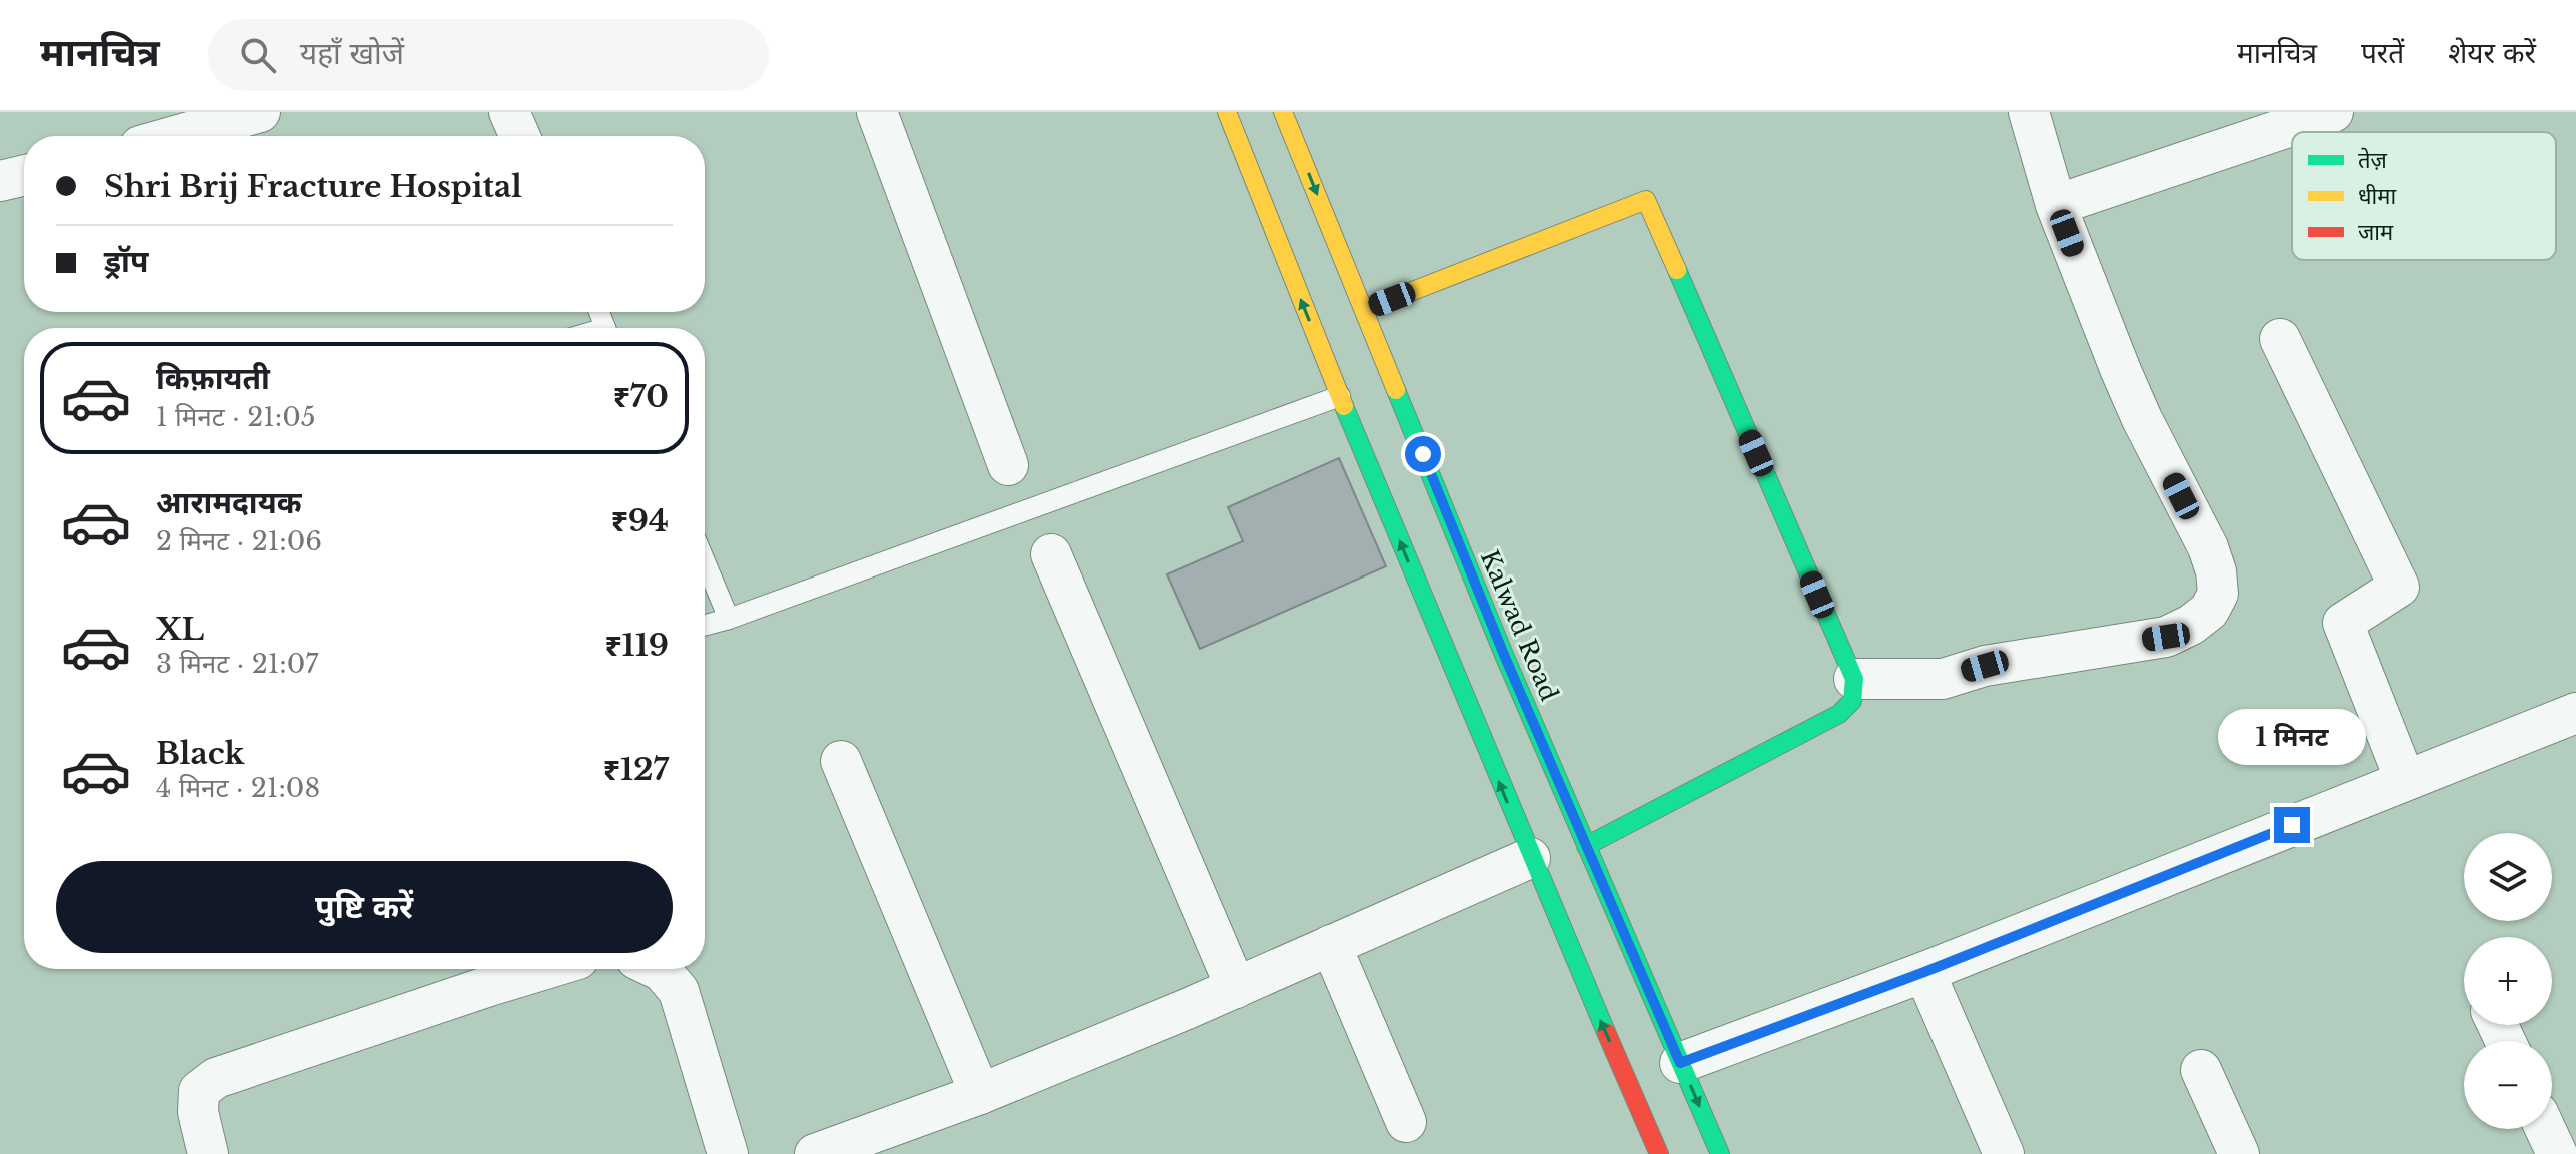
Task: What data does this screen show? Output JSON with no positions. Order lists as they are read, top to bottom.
{
  "streets": {
    "main road": ["Kalwad Road"]
  },
  "legend": ["तेज़", "धीमा", "जाम"],
  "page": {
    "header": "मानचित्र",
    "search": "यहाँ खोजें",
    "nav": ["मानचित्र", "परतें", "शेयर करें"],
    "banner": ["Shri Brij Fracture Hospital", "ड्रॉप"],
    "list": [
      {
        "name": "किफ़ायती",
        "note": "1 मिनट · 21:05",
        "value": "₹70"
      },
      {
        "name": "आरामदायक",
        "note": "2 मिनट · 21:06",
        "value": "₹94"
      },
      {
        "name": "XL",
        "note": "3 मिनट · 21:07",
        "value": "₹119"
      },
      {
        "name": "Black",
        "note": "4 मिनट · 21:08",
        "value": "₹127"
      }
    ],
    "bubble": "1 मिनट",
    "map_buttons": ["+", "−"],
    "buttons": "पुष्टि करें"
  }
}
